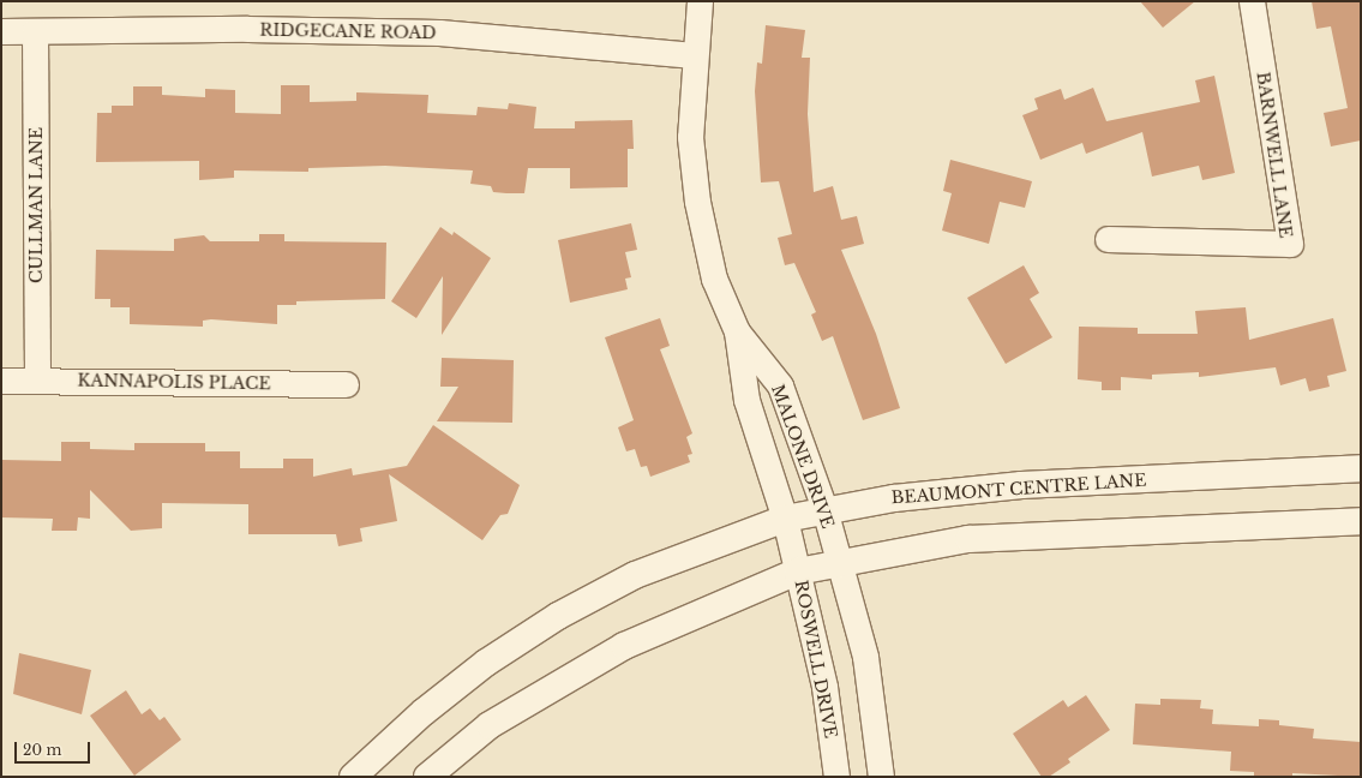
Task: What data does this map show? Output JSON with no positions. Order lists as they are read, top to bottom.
{
  "streets": {
    "street": [
      "RIDGECANE ROAD",
      "BARNWELL LANE",
      "CULLMAN LANE",
      "KANNAPOLIS PLACE",
      "MALONE DRIVE",
      "BEAUMONT CENTRE LANE",
      "ROSWELL DRIVE"
    ]
  },
  "crossings": [
    ["RIDGECANE ROAD", "CULLMAN LANE"],
    ["RIDGECANE ROAD", "MALONE DRIVE"],
    ["CULLMAN LANE", "KANNAPOLIS PLACE"],
    ["MALONE DRIVE", "BEAUMONT CENTRE LANE"],
    ["MALONE DRIVE", "ROSWELL DRIVE"]
  ],
  "scale_bar": "20 m"
}
